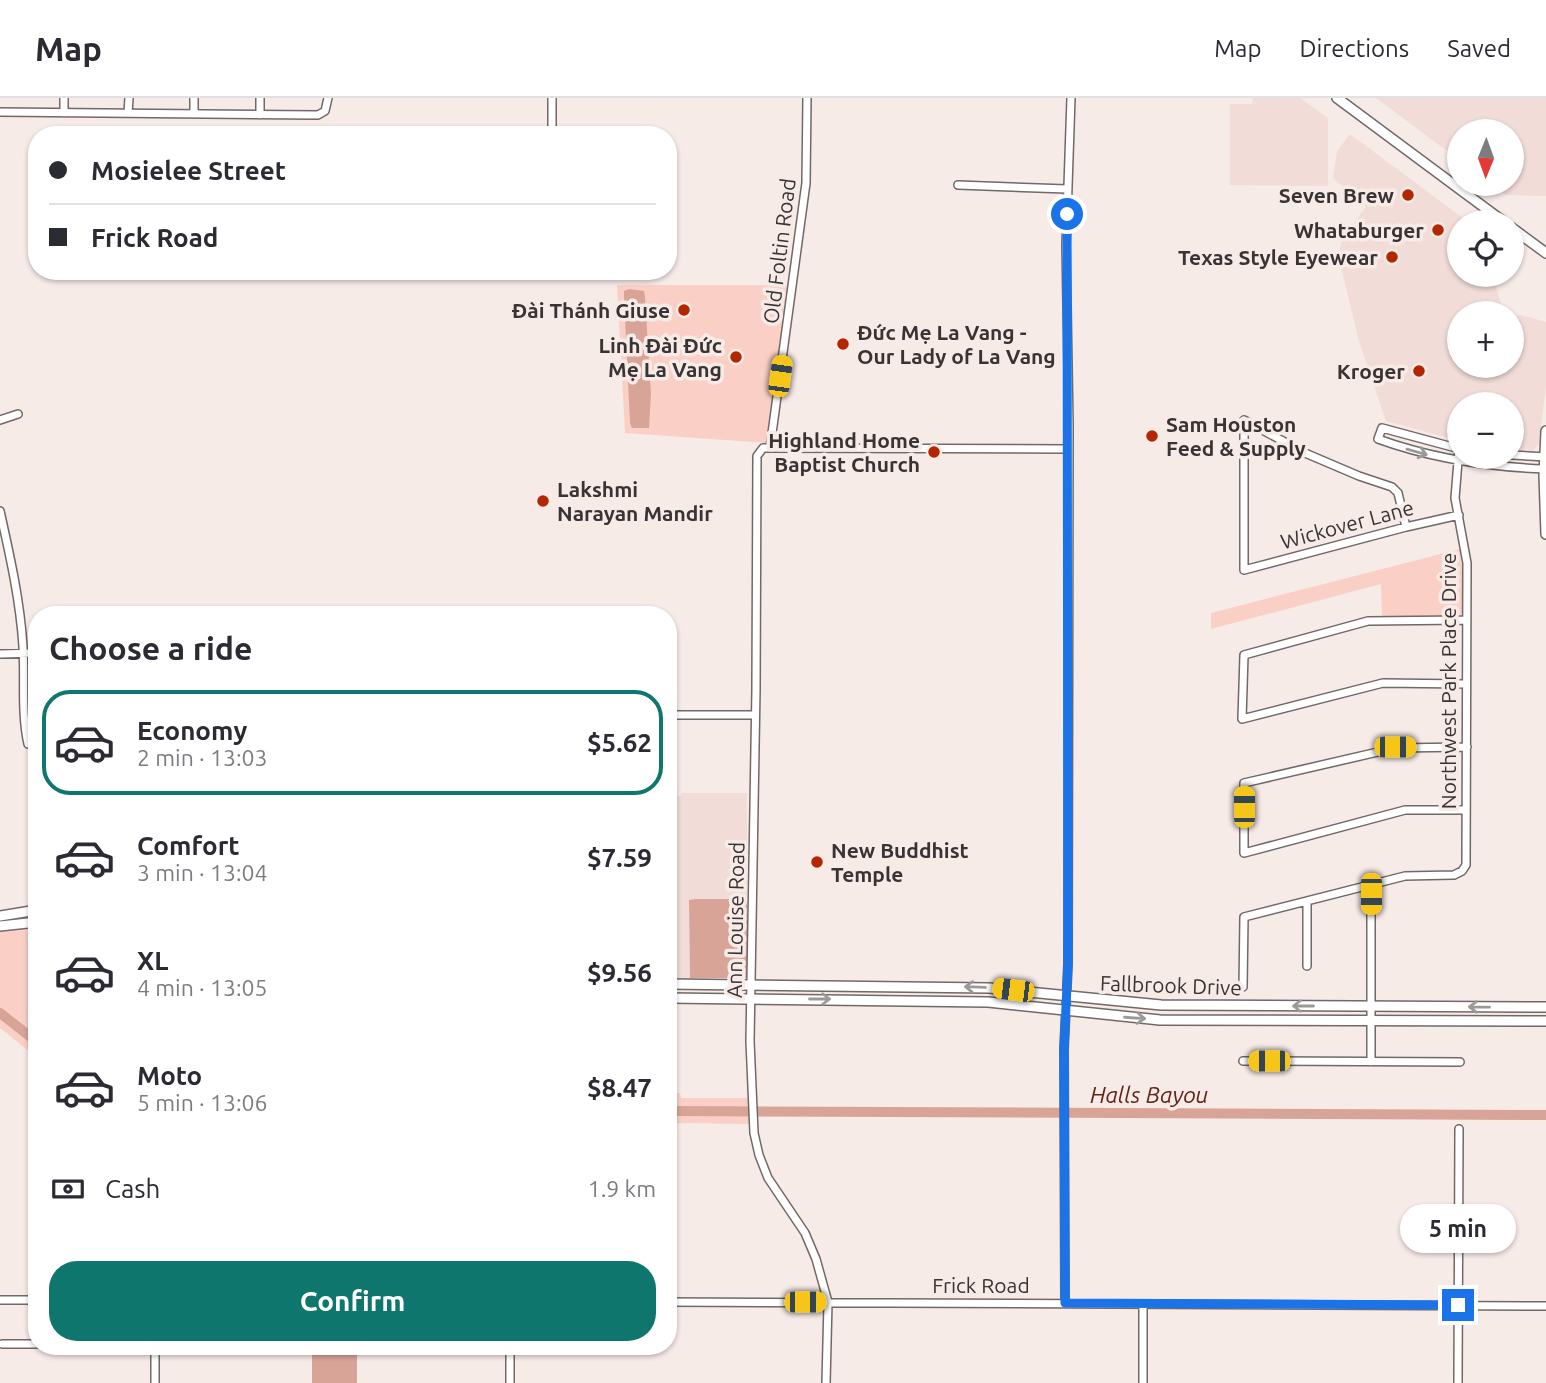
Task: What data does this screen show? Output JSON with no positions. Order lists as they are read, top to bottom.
{
  "streets": {
    "main road": ["Fallbrook Drive"],
    "street": [
      "Old Foltin Road",
      "Wickover Lane",
      "Northwest Park Place Drive",
      "Ann Louise Road",
      "Frick Road"
    ]
  },
  "crossings": [
    ["Old Foltin Road", "Ann Louise Road"],
    ["Wickover Lane", "Northwest Park Place Drive"],
    ["Ann Louise Road", "Fallbrook Drive"],
    ["Ann Louise Road", "Frick Road"]
  ],
  "water": ["Halls Bayou"],
  "places": [
    "Seven Brew",
    "Whataburger",
    "Texas Style Eyewear",
    "Đài Thánh Giuse",
    "Đức Mẹ La Vang - Our Lady of La Vang",
    "Linh Đài Đức Mẹ La Vang",
    "Kroger",
    "Sam Houston Feed & Supply",
    "Highland Home Baptist Church",
    "Lakshmi Narayan Mandir",
    "New Buddhist Temple"
  ],
  "north": "bottom",
  "page": {
    "header": "Map",
    "nav": ["Map", "Directions", "Saved"],
    "map_buttons": ["+", "−"],
    "banner": ["Mosielee Street", "Frick Road"],
    "heading": "Choose a ride",
    "list": [
      {
        "name": "Economy",
        "note": "2 min · 13:03",
        "value": "$5.62"
      },
      {
        "name": "Comfort",
        "note": "3 min · 13:04",
        "value": "$7.59"
      },
      {
        "name": "XL",
        "note": "4 min · 13:05",
        "value": "$9.56"
      },
      {
        "name": "Moto",
        "note": "5 min · 13:06",
        "value": "$8.47"
      }
    ],
    "pay": ["Cash", "1.9 km"],
    "bubble": "5 min",
    "buttons": "Confirm"
  }
}
